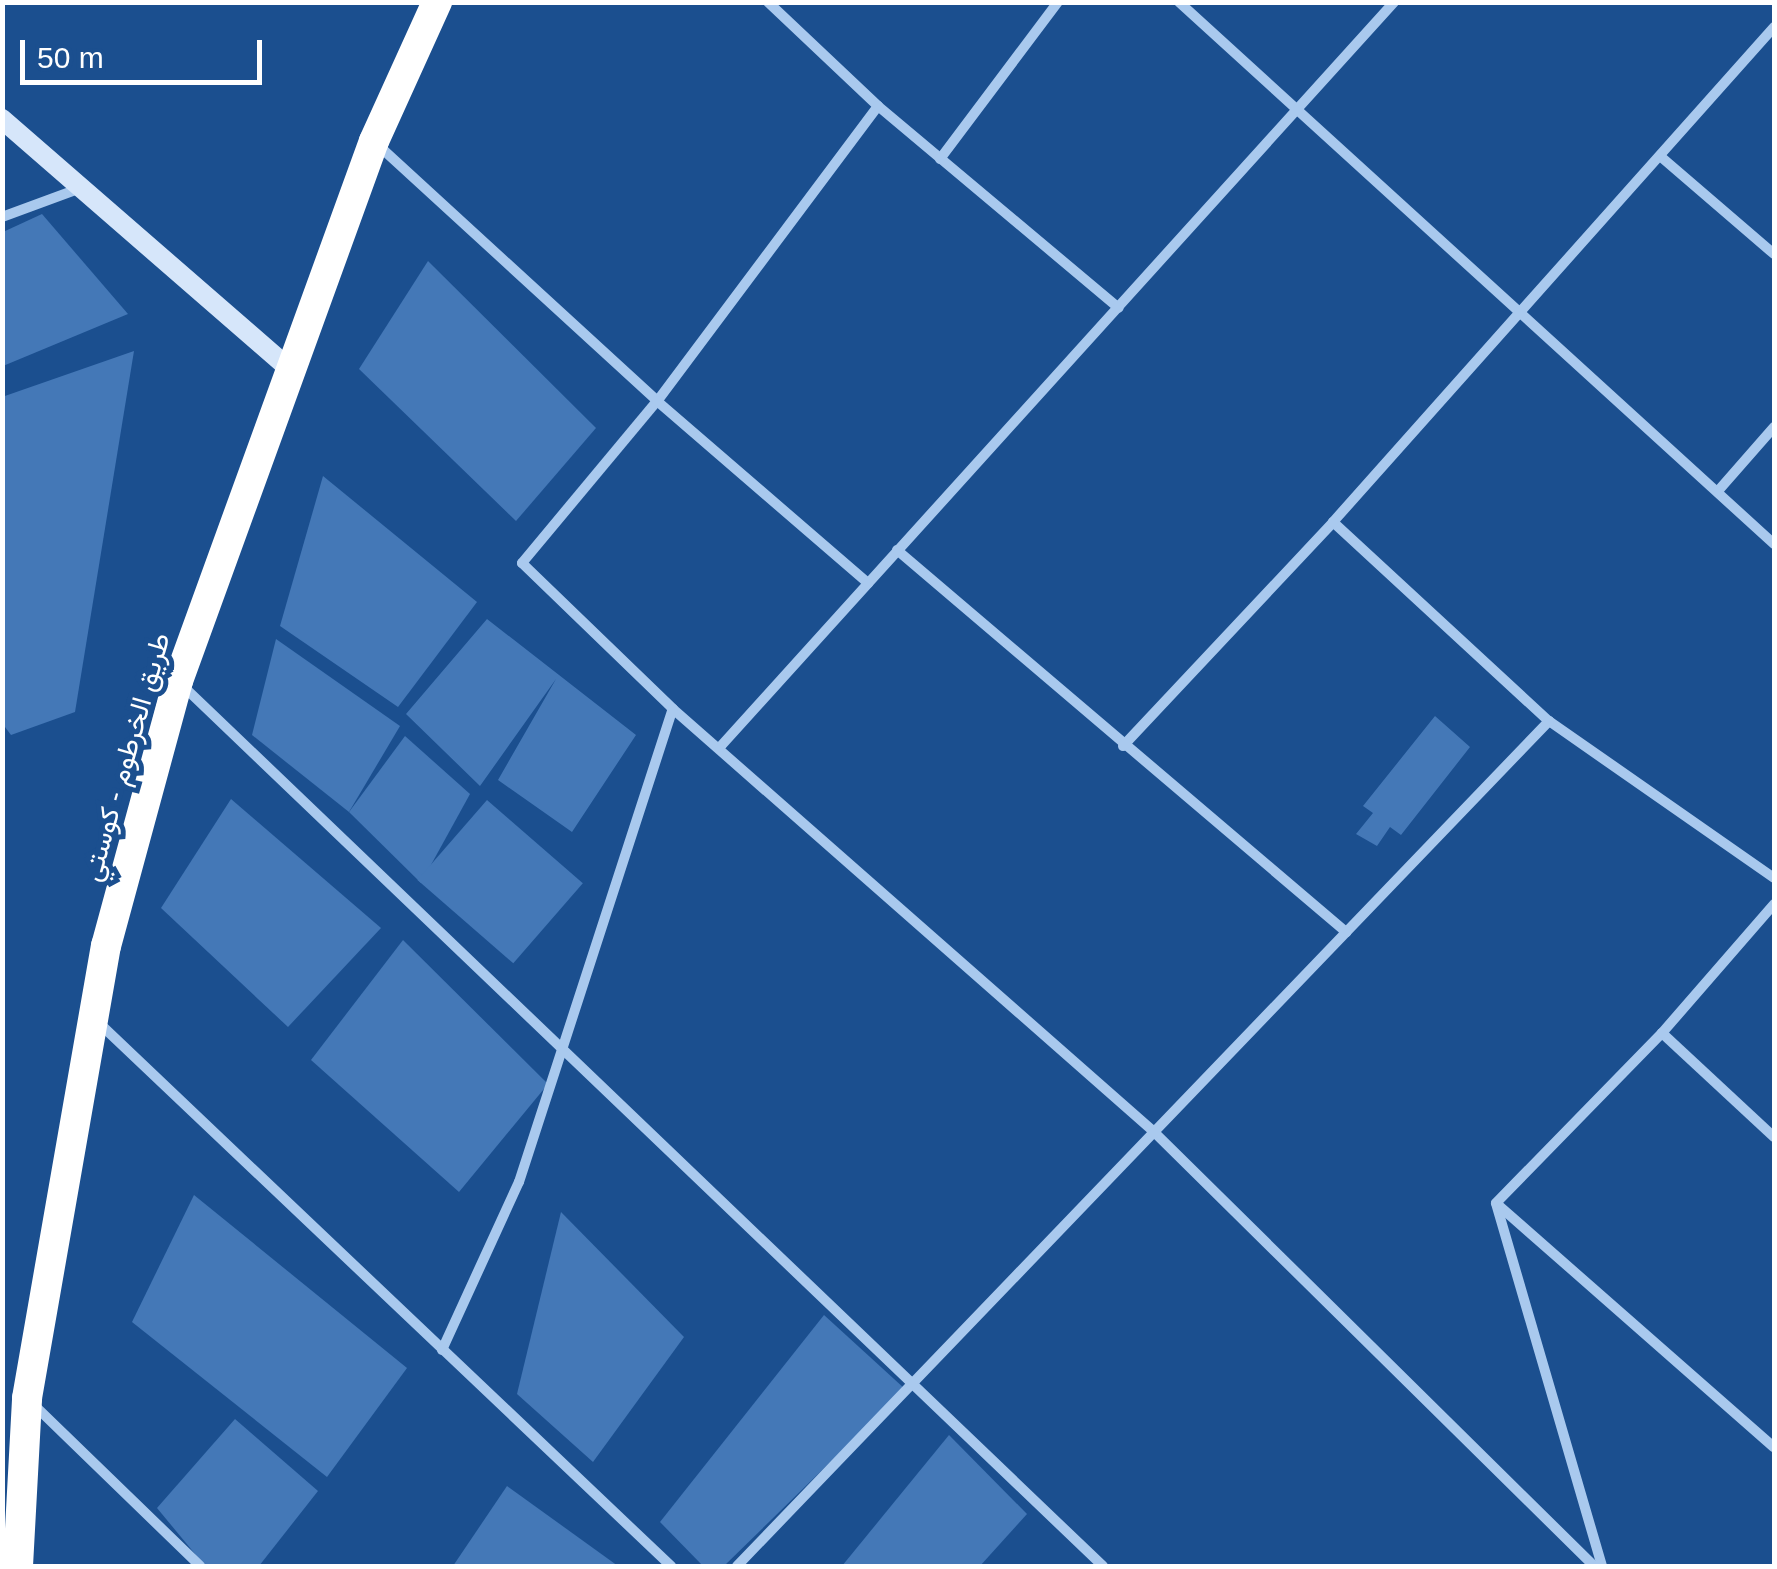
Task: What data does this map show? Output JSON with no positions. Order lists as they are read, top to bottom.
{
  "streets": {
    "highway": ["طريق الخرطوم - كوستي"]
  },
  "scale_bar": "50 m"
}
